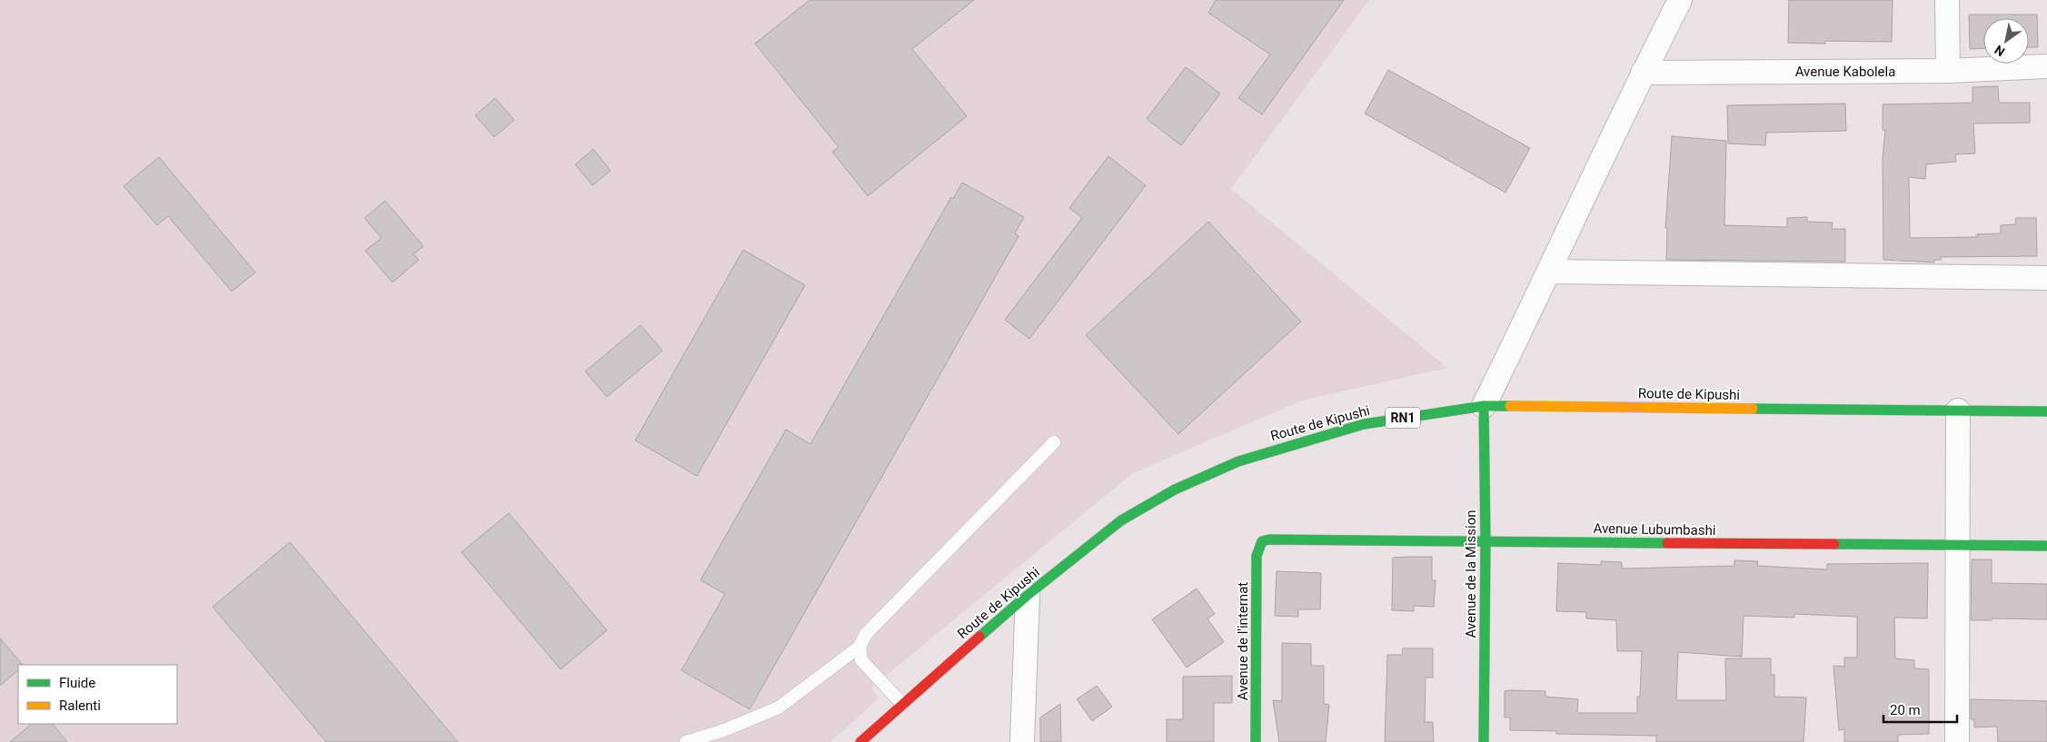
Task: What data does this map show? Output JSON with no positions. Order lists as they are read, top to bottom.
{
  "streets": {
    "main road": [
      "Route de Kipushi",
      "RN1",
      "Avenue Lubumbashi",
      "Avenue de la Mission",
      "Avenue de l'internat"
    ],
    "street": ["Avenue Kabolela"]
  },
  "crossings": [
    ["Route de Kipushi", "Avenue de la Mission"],
    ["Avenue Lubumbashi", "Avenue de la Mission"],
    ["Avenue Lubumbashi", "Avenue de l'internat"]
  ],
  "legend": ["Fluide", "Ralenti"],
  "scale_bar": "20 m",
  "north": "bottom left"
}
